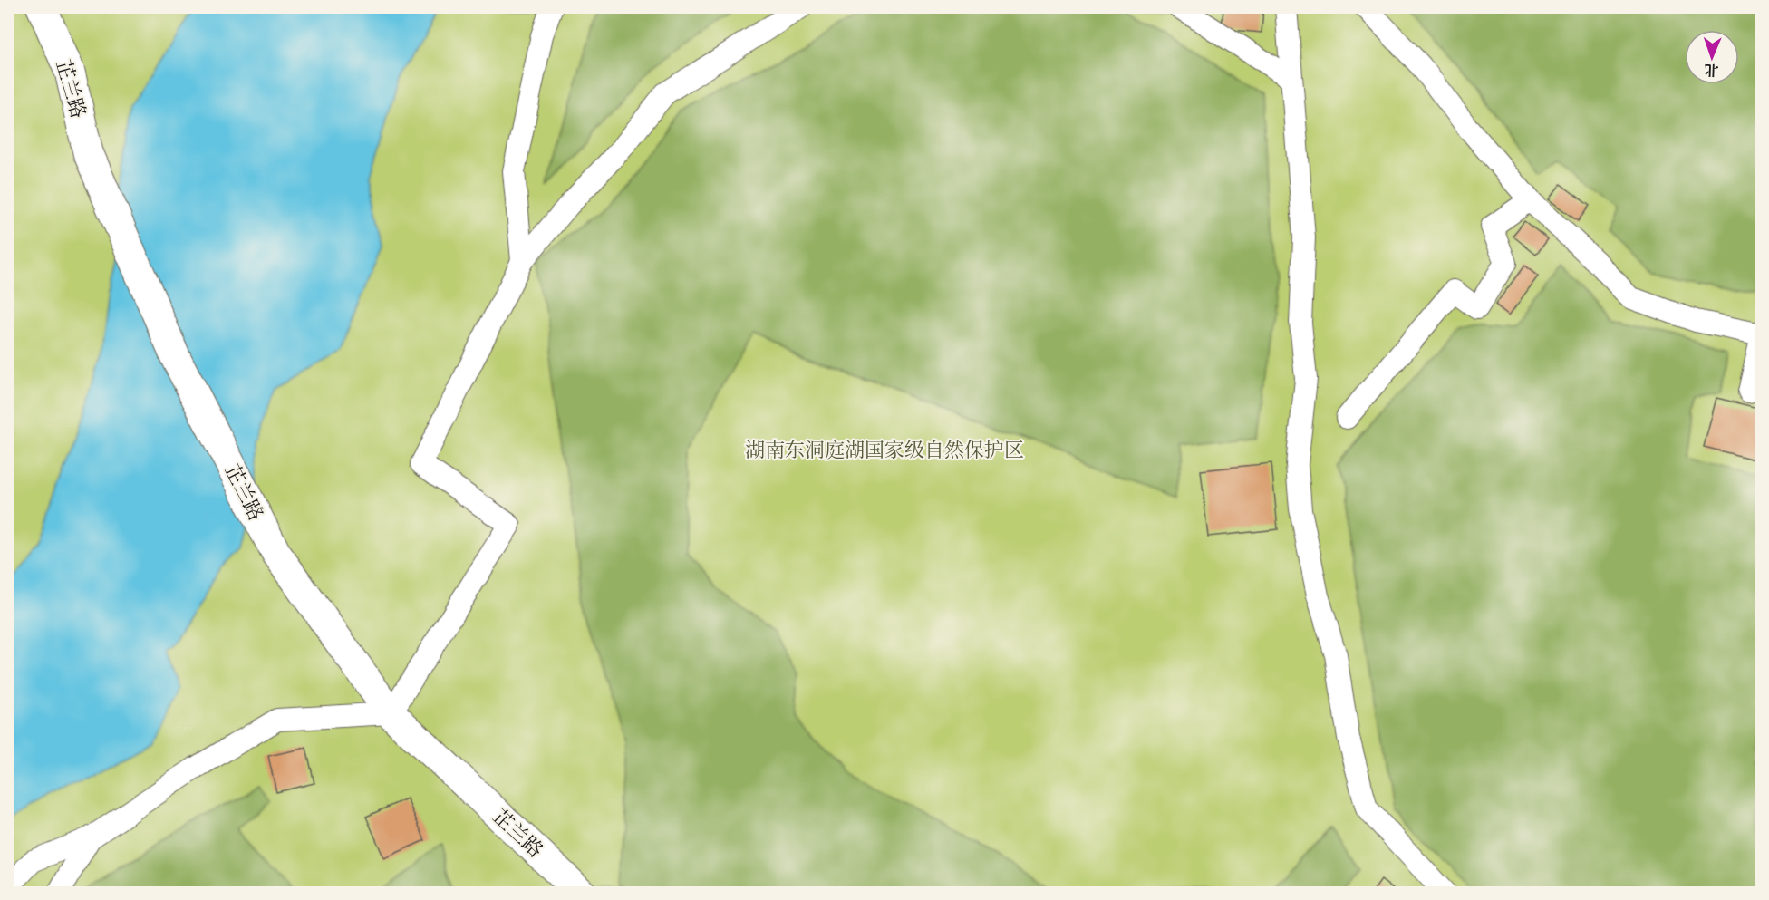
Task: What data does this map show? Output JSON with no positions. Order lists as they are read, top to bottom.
{
  "streets": {
    "street": ["芷兰路"]
  },
  "parks": ["湖南东洞庭湖国家级自然保护区"],
  "north": "bottom"
}
